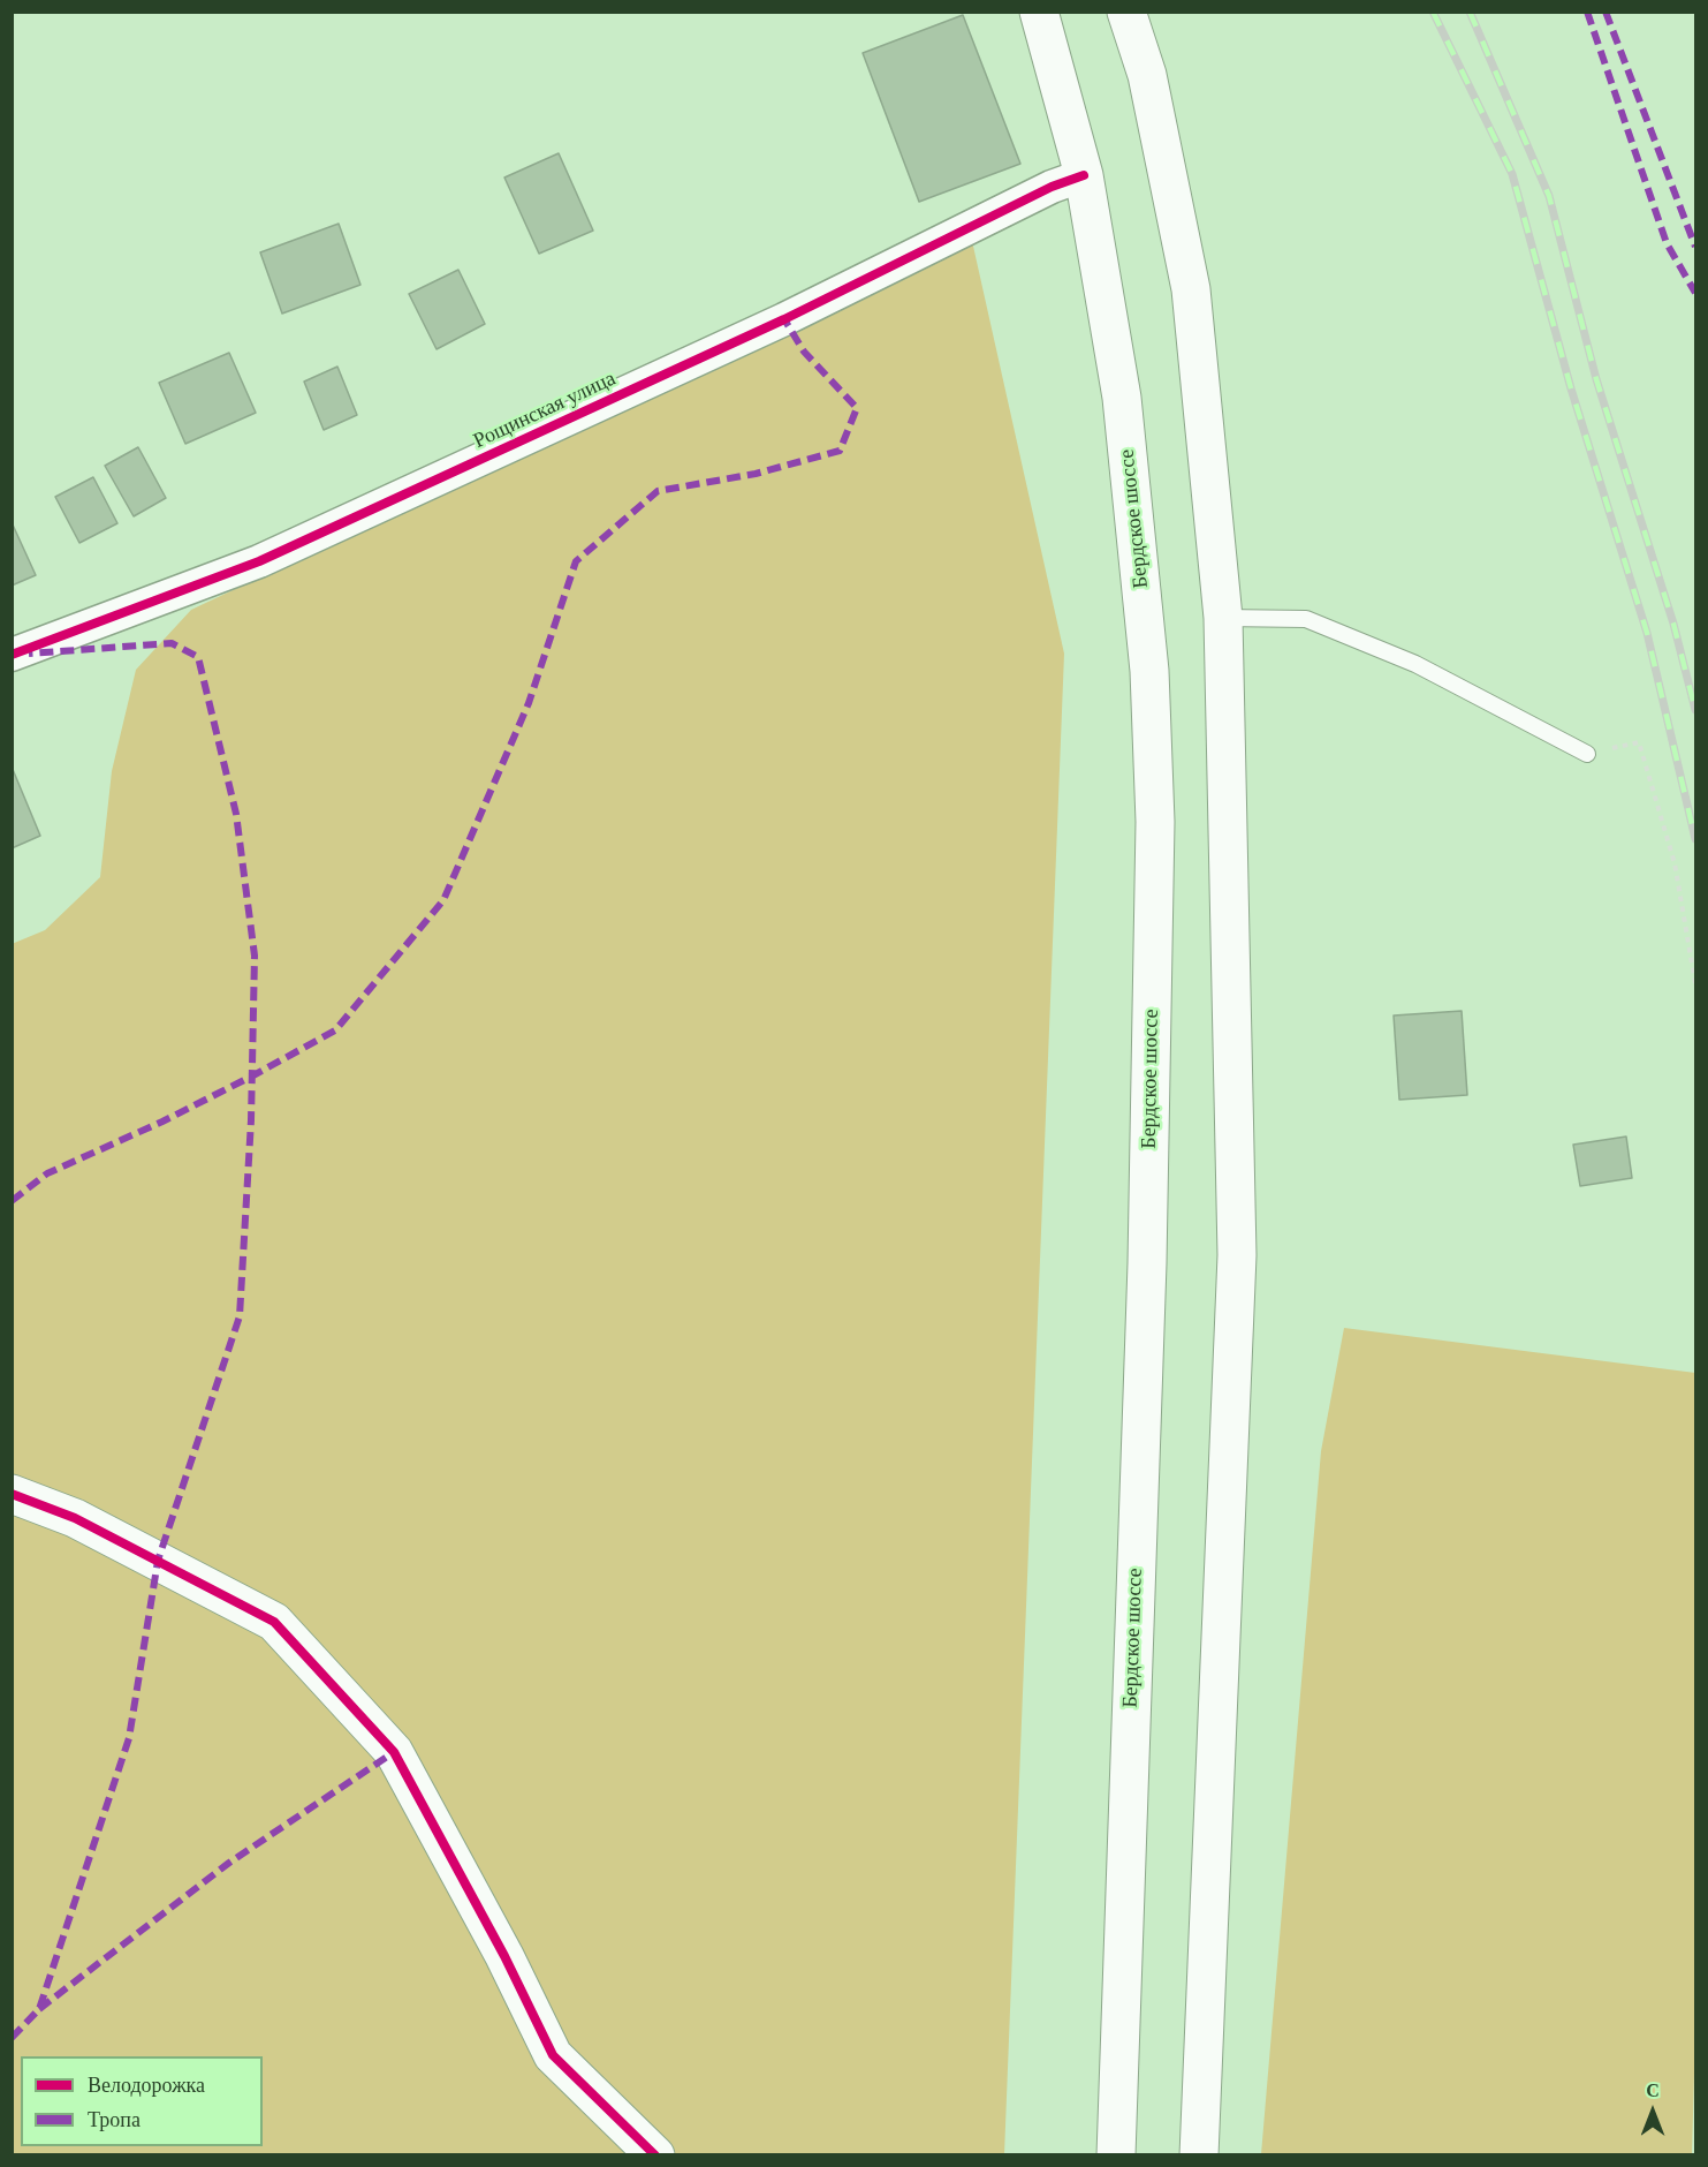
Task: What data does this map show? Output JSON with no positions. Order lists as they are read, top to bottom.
{
  "streets": {
    "main road": ["Бердское шоссе"],
    "street": ["Рощинская улица"]
  },
  "crossings": [
    ["Рощинская улица", "Бердское шоссе"]
  ],
  "legend": ["Велодорожка", "Тропа"],
  "north": "top"
}
